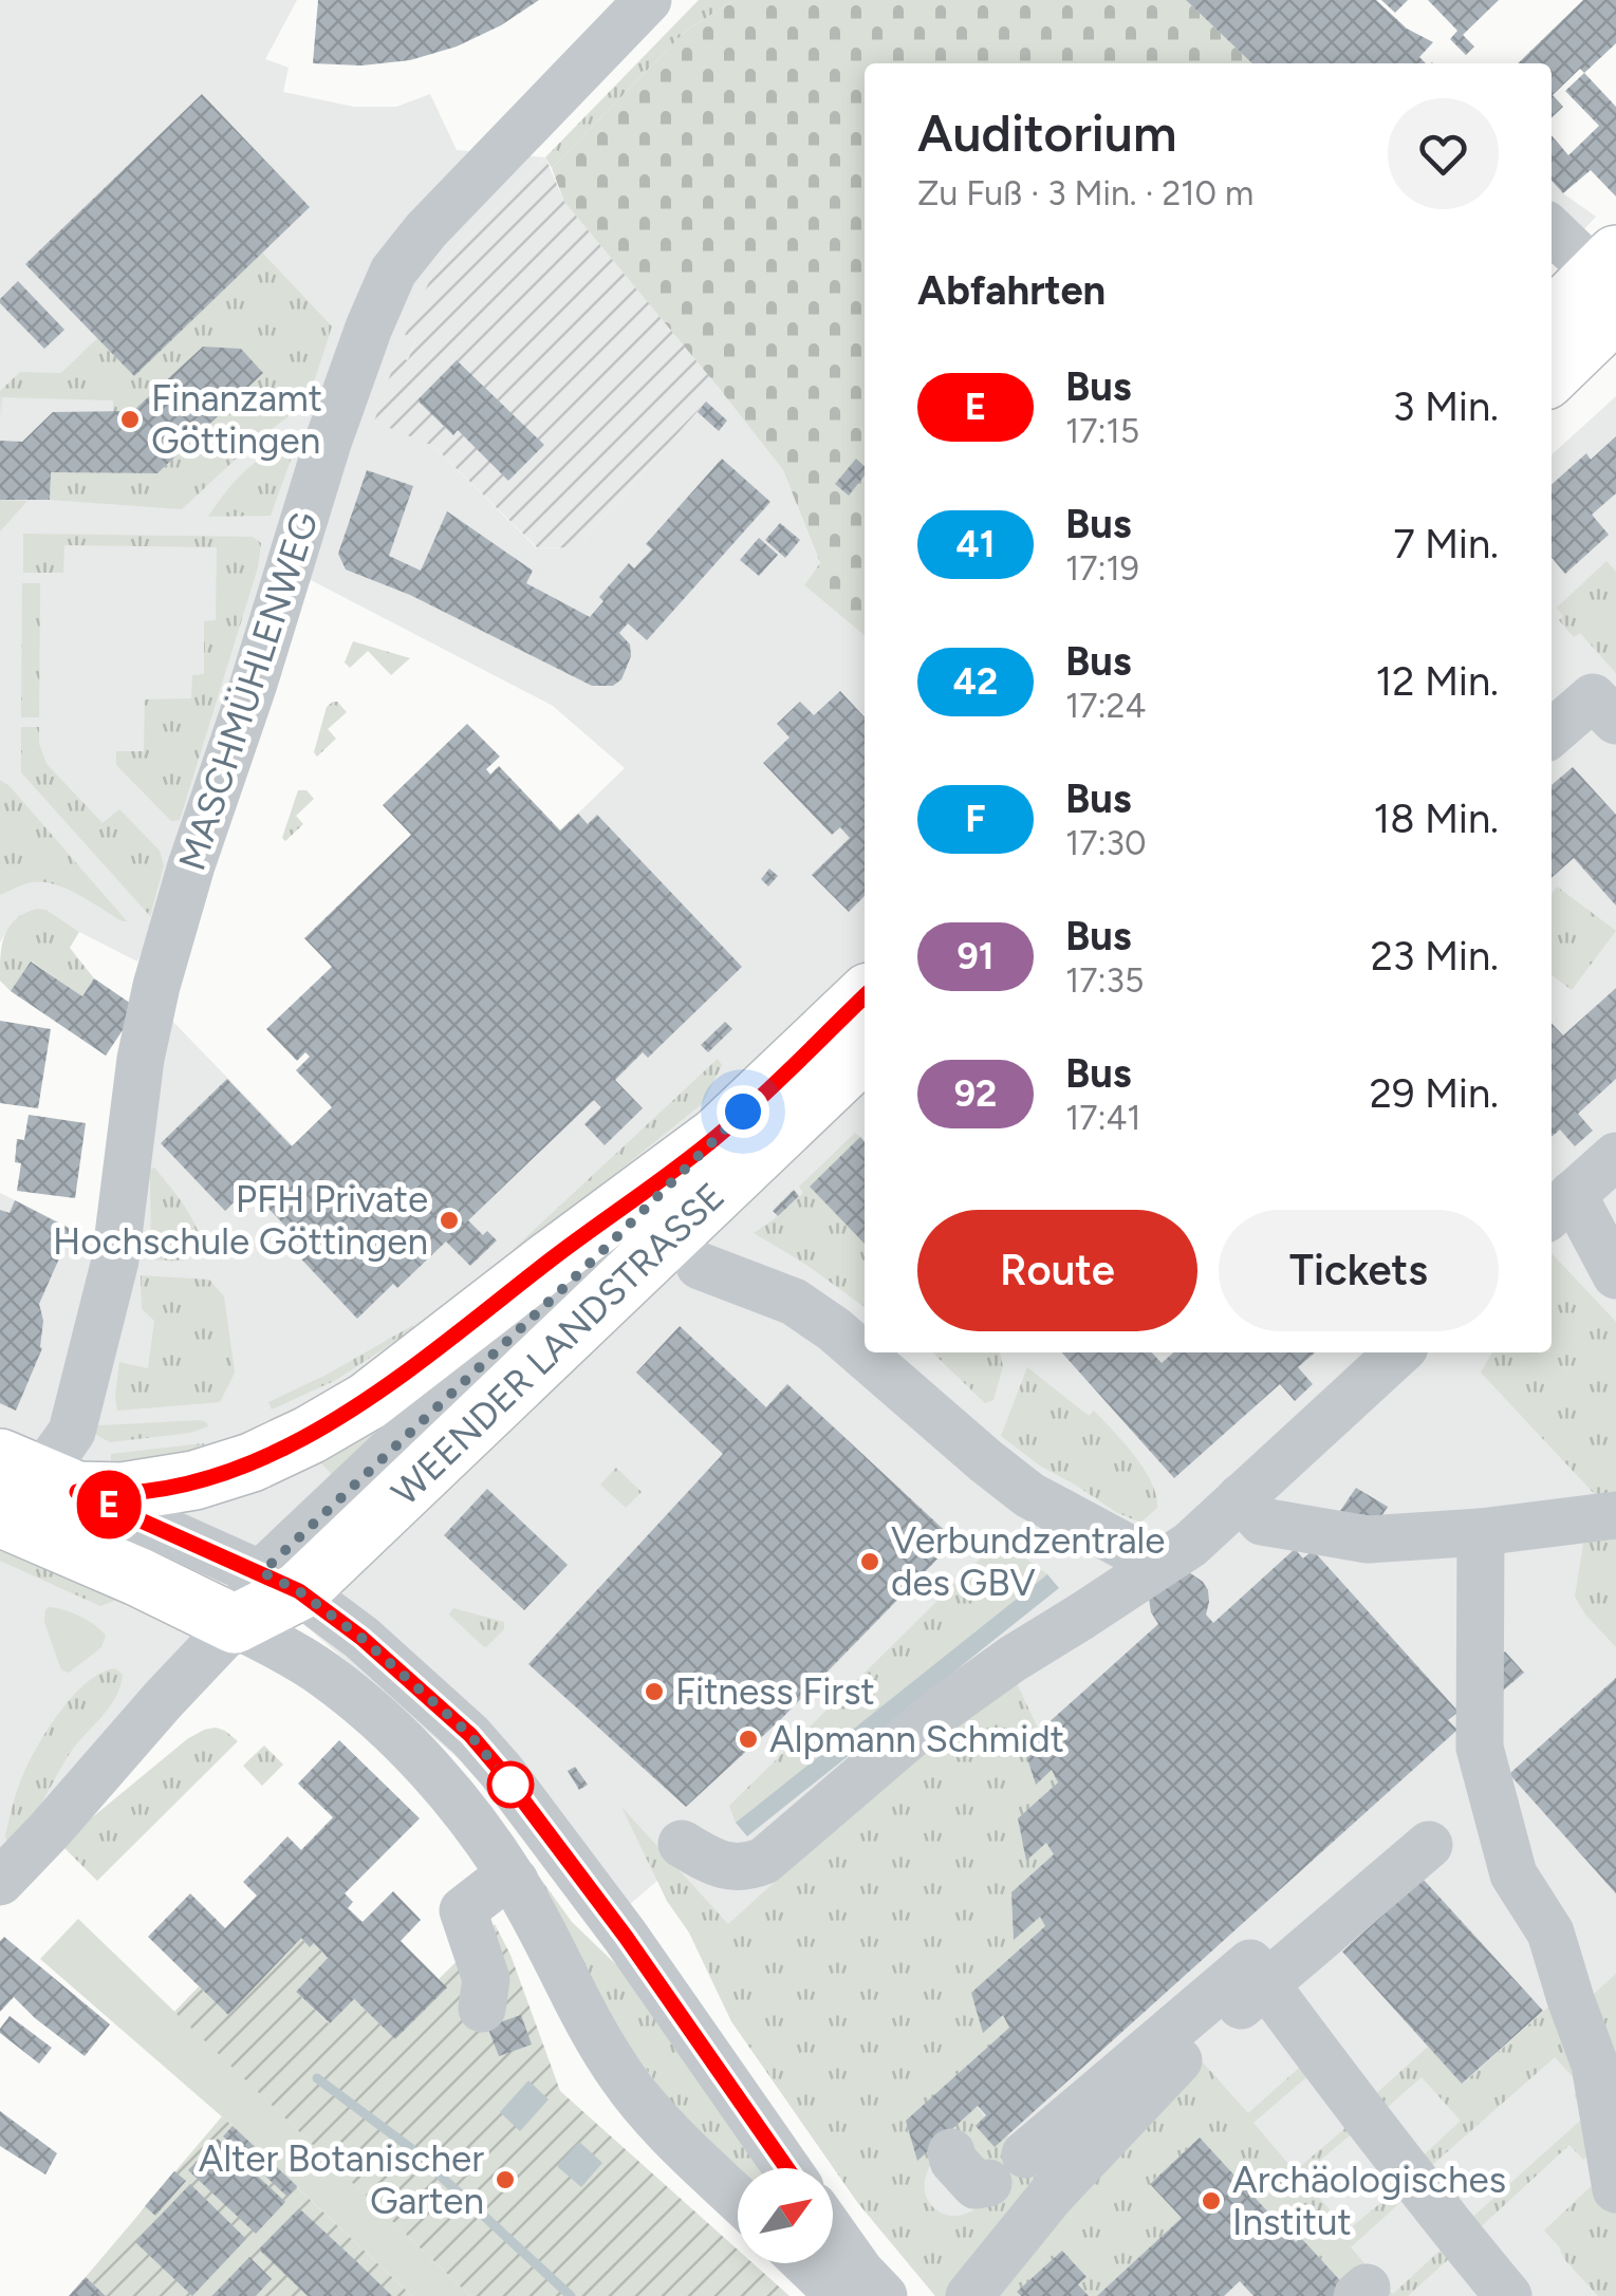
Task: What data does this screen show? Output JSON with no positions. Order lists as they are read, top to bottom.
{
  "streets": {
    "main road": ["WEENDER LANDSTRASSE"],
    "street": ["MASCHMÜHLENWEG"]
  },
  "crossings": [
    ["MASCHMÜHLENWEG", "WEENDER LANDSTRASSE"]
  ],
  "places": [
    "Finanzamt Göttingen",
    "PFH Private Hochschule Göttingen",
    "Verbundzentrale des GBV",
    "Fitness First",
    "Alpmann Schmidt",
    "Alter Botanischer Garten",
    "Archäologisches Institut"
  ],
  "lines": ["bus line E"],
  "north": "top right",
  "page": {
    "on_map": "E",
    "heading": [
      ["Auditorium", "Zu Fuß · 3 Min. · 210 m"],
      "Abfahrten"
    ],
    "list": [
      {
        "mark": "E",
        "name": "Bus",
        "note": "17:15",
        "value": "3 Min."
      },
      {
        "mark": "41",
        "name": "Bus",
        "note": "17:19",
        "value": "7 Min."
      },
      {
        "mark": "42",
        "name": "Bus",
        "note": "17:24",
        "value": "12 Min."
      },
      {
        "mark": "F",
        "name": "Bus",
        "note": "17:30",
        "value": "18 Min."
      },
      {
        "mark": "91",
        "name": "Bus",
        "note": "17:35",
        "value": "23 Min."
      },
      {
        "mark": "92",
        "name": "Bus",
        "note": "17:41",
        "value": "29 Min."
      }
    ],
    "buttons": ["Route", "Tickets"]
  }
}
